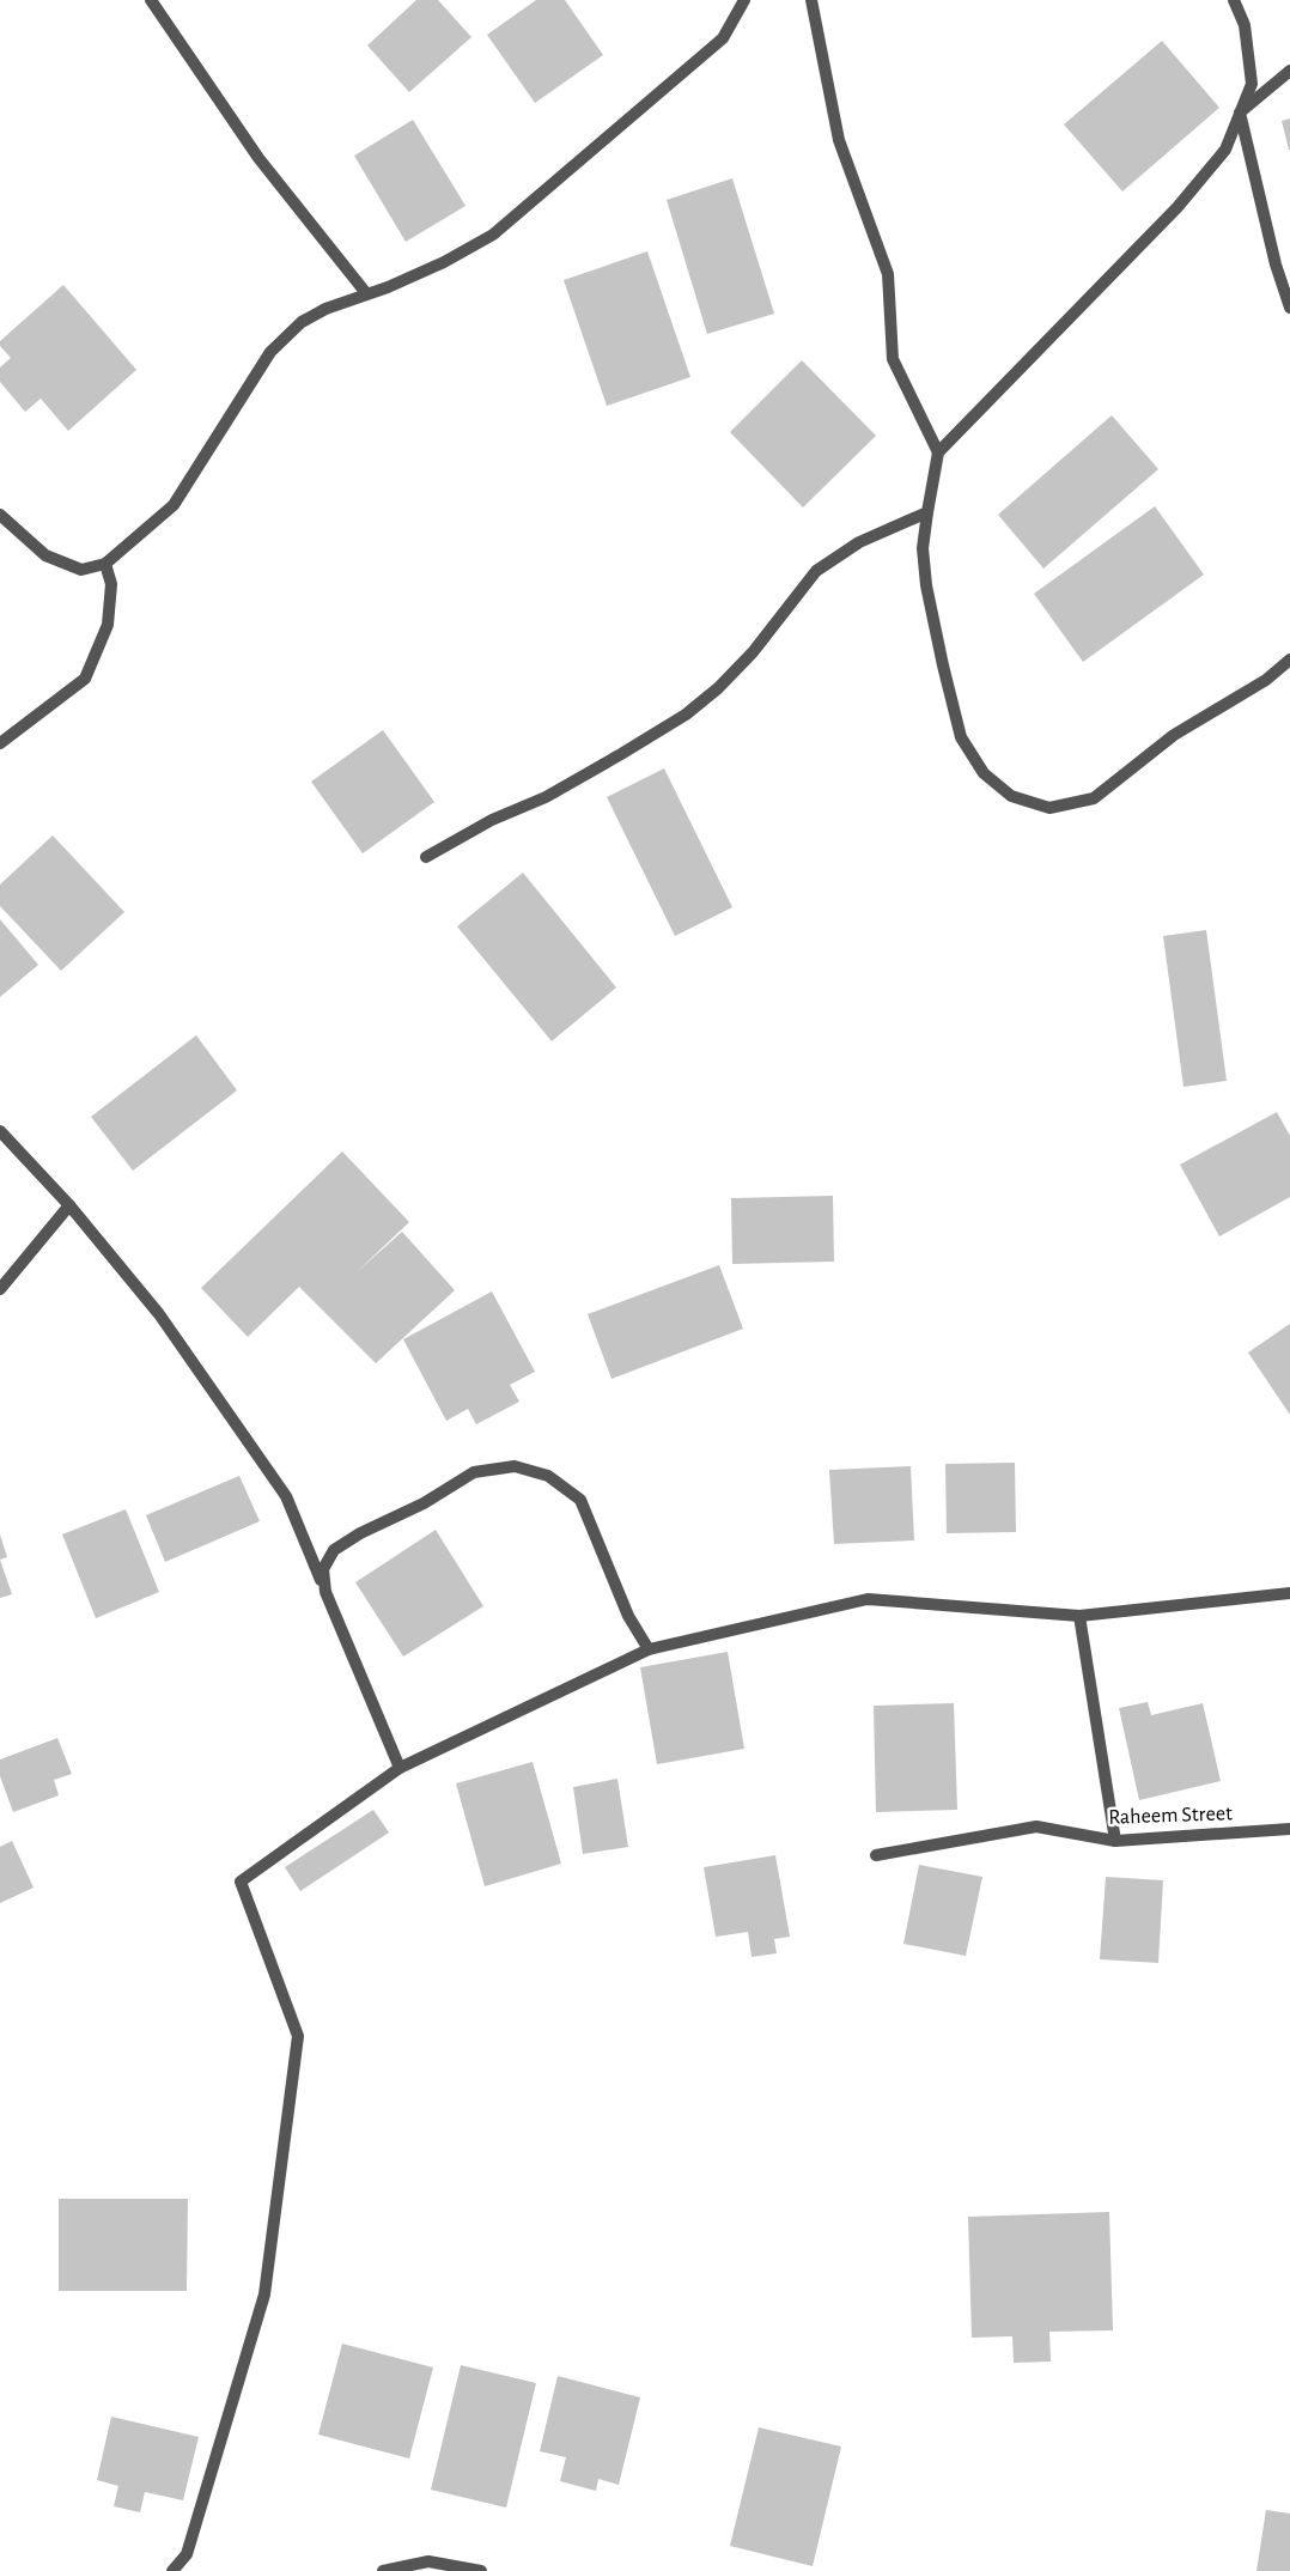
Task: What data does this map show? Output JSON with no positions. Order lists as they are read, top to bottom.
{
  "streets": {
    "street": ["Raheem Street"]
  }
}
